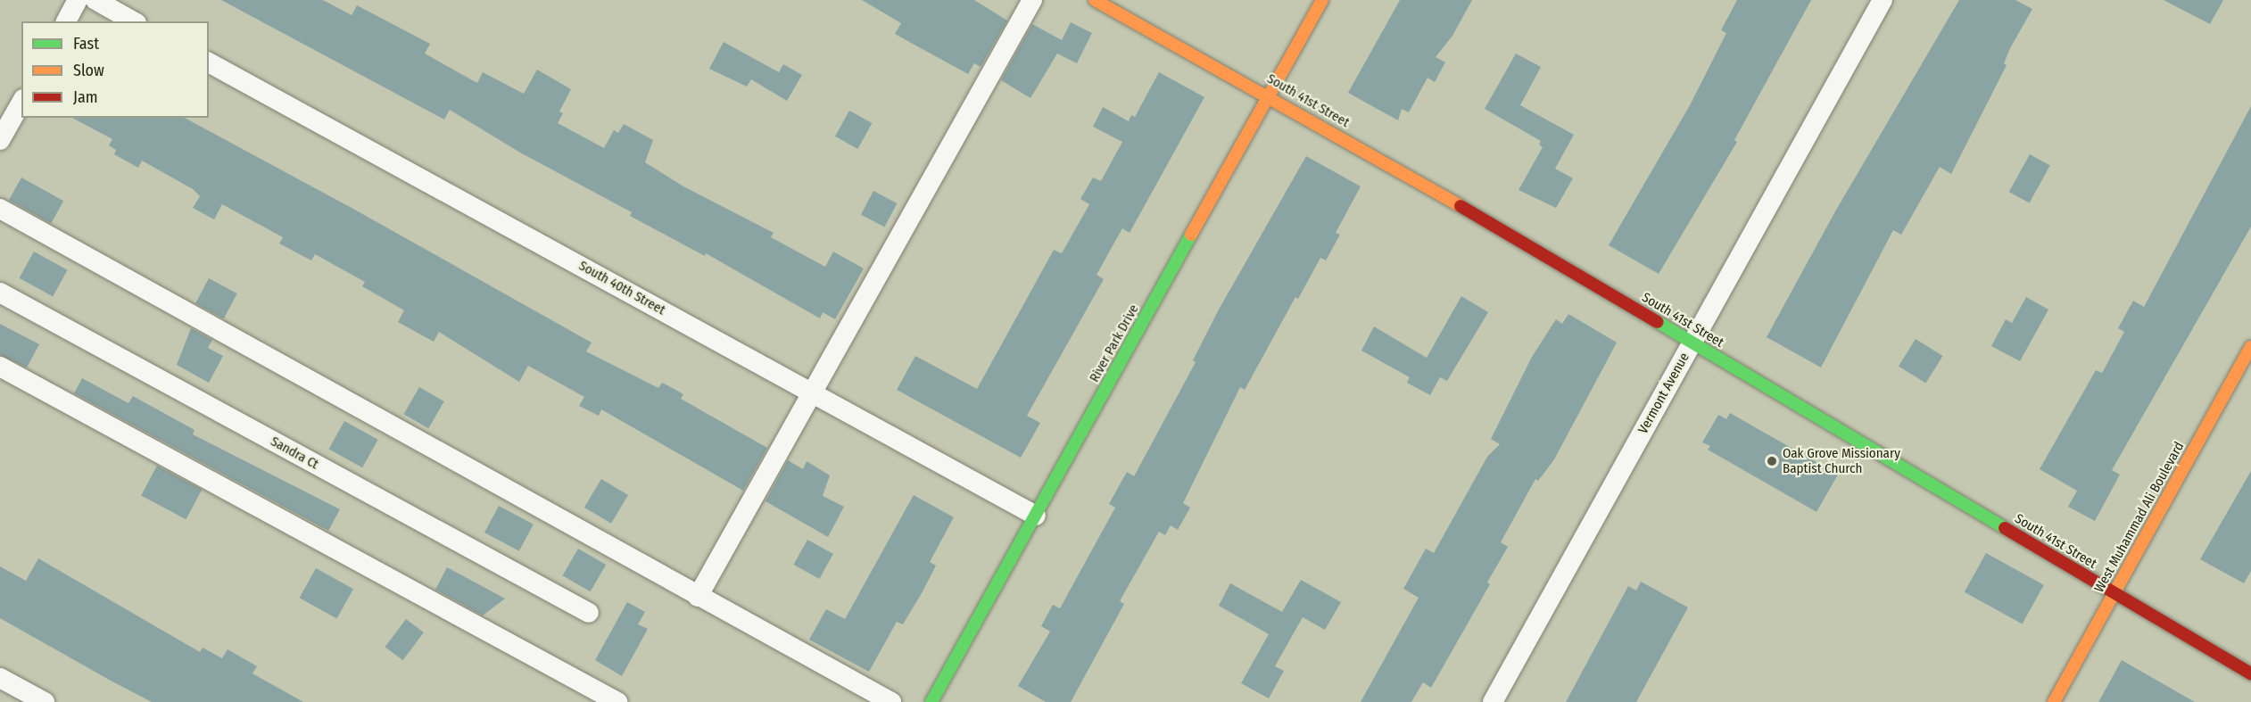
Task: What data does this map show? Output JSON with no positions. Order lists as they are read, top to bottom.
{
  "streets": {
    "street": [
      "South 41st Street",
      "South 40th Street",
      "River Park Drive",
      "Vermont Avenue",
      "Sandra Ct",
      "West Muhammad Ali Boulevard"
    ]
  },
  "crossings": [
    ["South 41st Street", "River Park Drive"],
    ["South 41st Street", "Vermont Avenue"],
    ["South 41st Street", "West Muhammad Ali Boulevard"],
    ["South 40th Street", "River Park Drive"]
  ],
  "places": ["Oak Grove Missionary Baptist Church"],
  "legend": ["Fast", "Slow", "Jam"]
}
